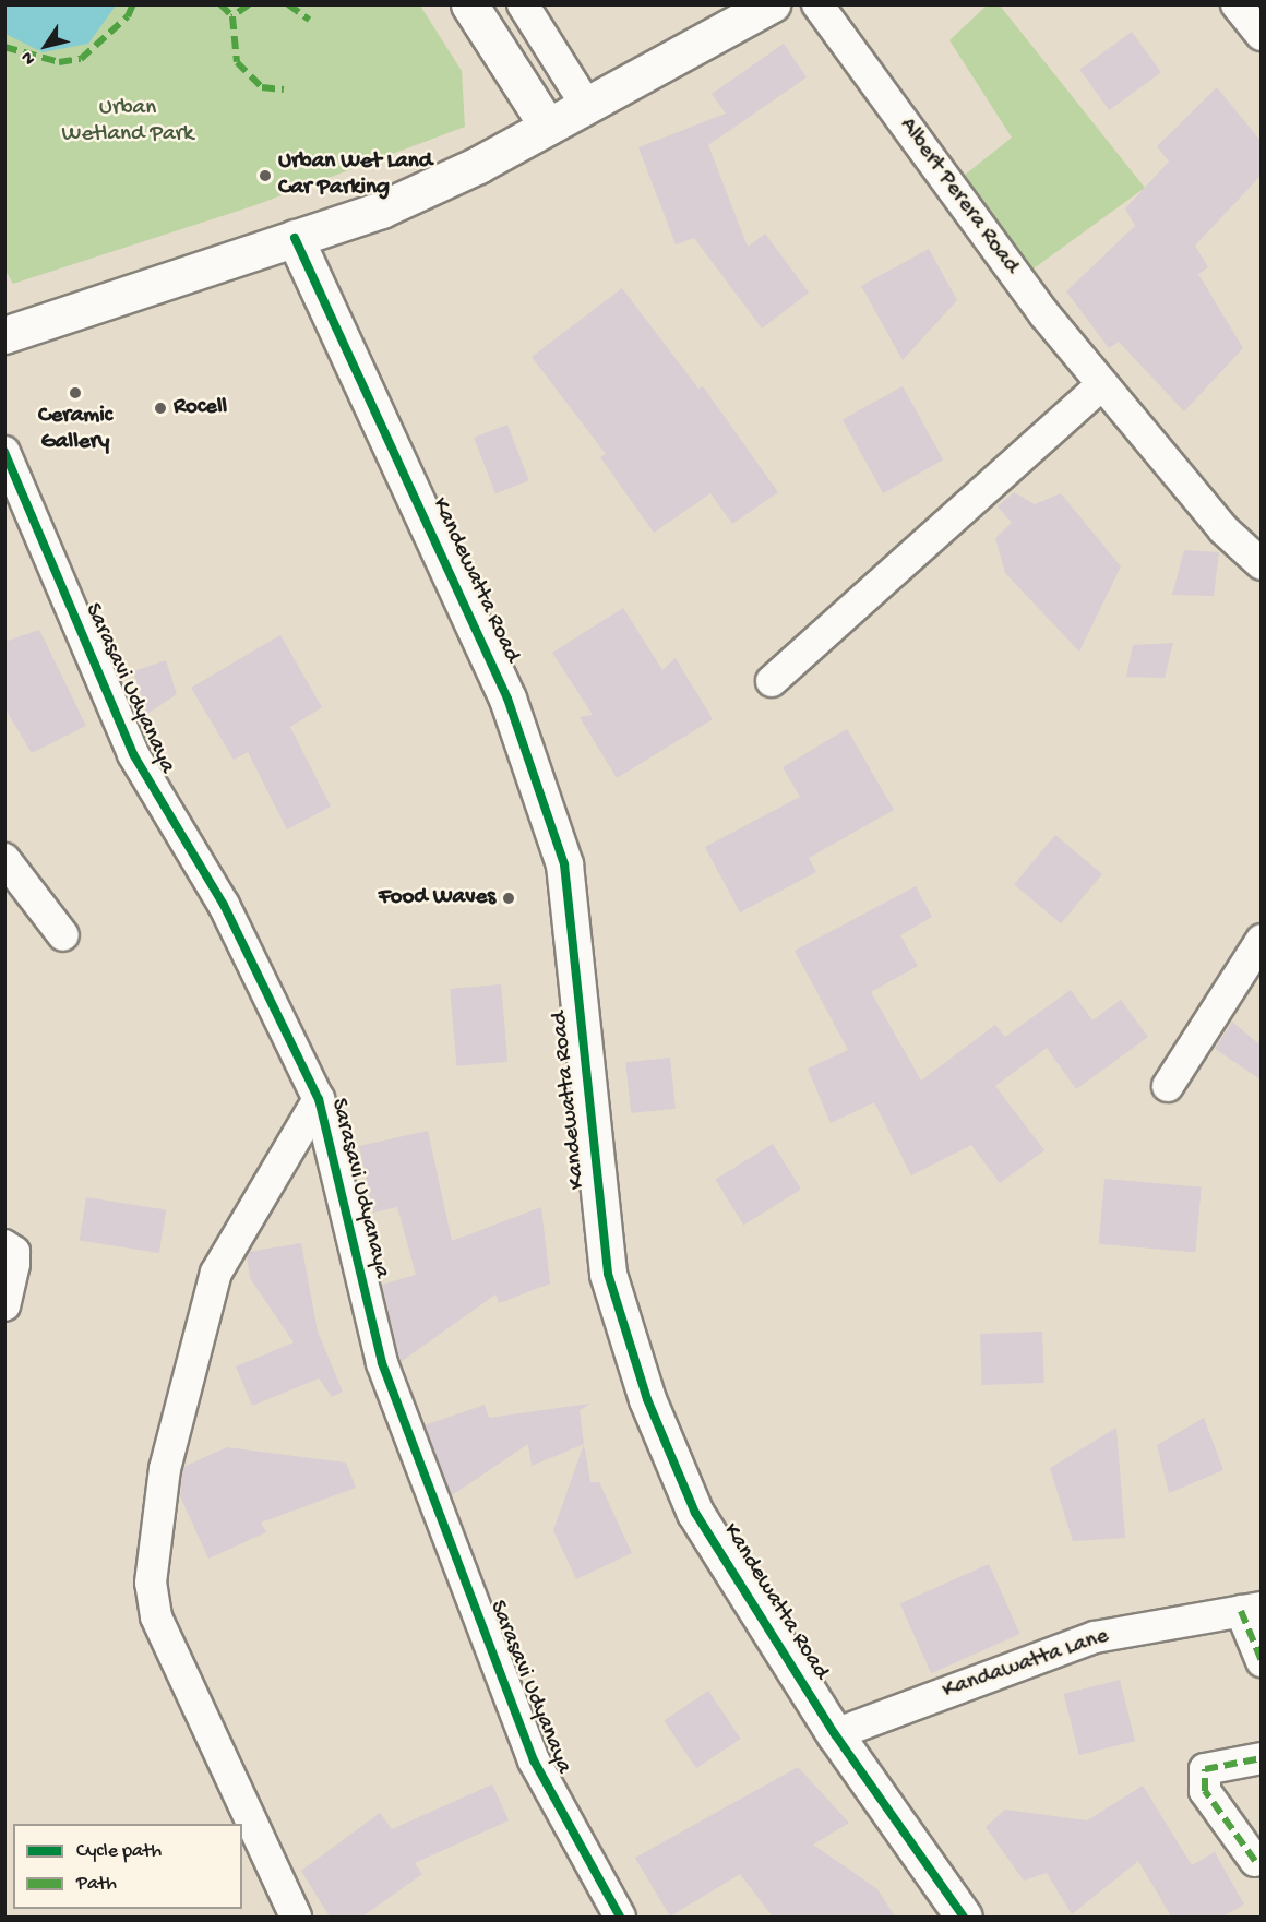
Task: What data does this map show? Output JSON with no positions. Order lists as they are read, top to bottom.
{
  "streets": {
    "street": [
      "Albert Perera Road",
      "Kandewatta Road",
      "Sarasavi Udyanaya",
      "Kandawatta Lane"
    ]
  },
  "crossings": [
    ["Kandewatta Road", "Kandawatta Lane"]
  ],
  "parks": ["Urban Wetland Park"],
  "places": [
    "Urban Wet Land Car Parking",
    "Ceramic Gallery",
    "Rocell",
    "Food Waves"
  ],
  "legend": ["Cycle path", "Path"],
  "north": "bottom left"
}
